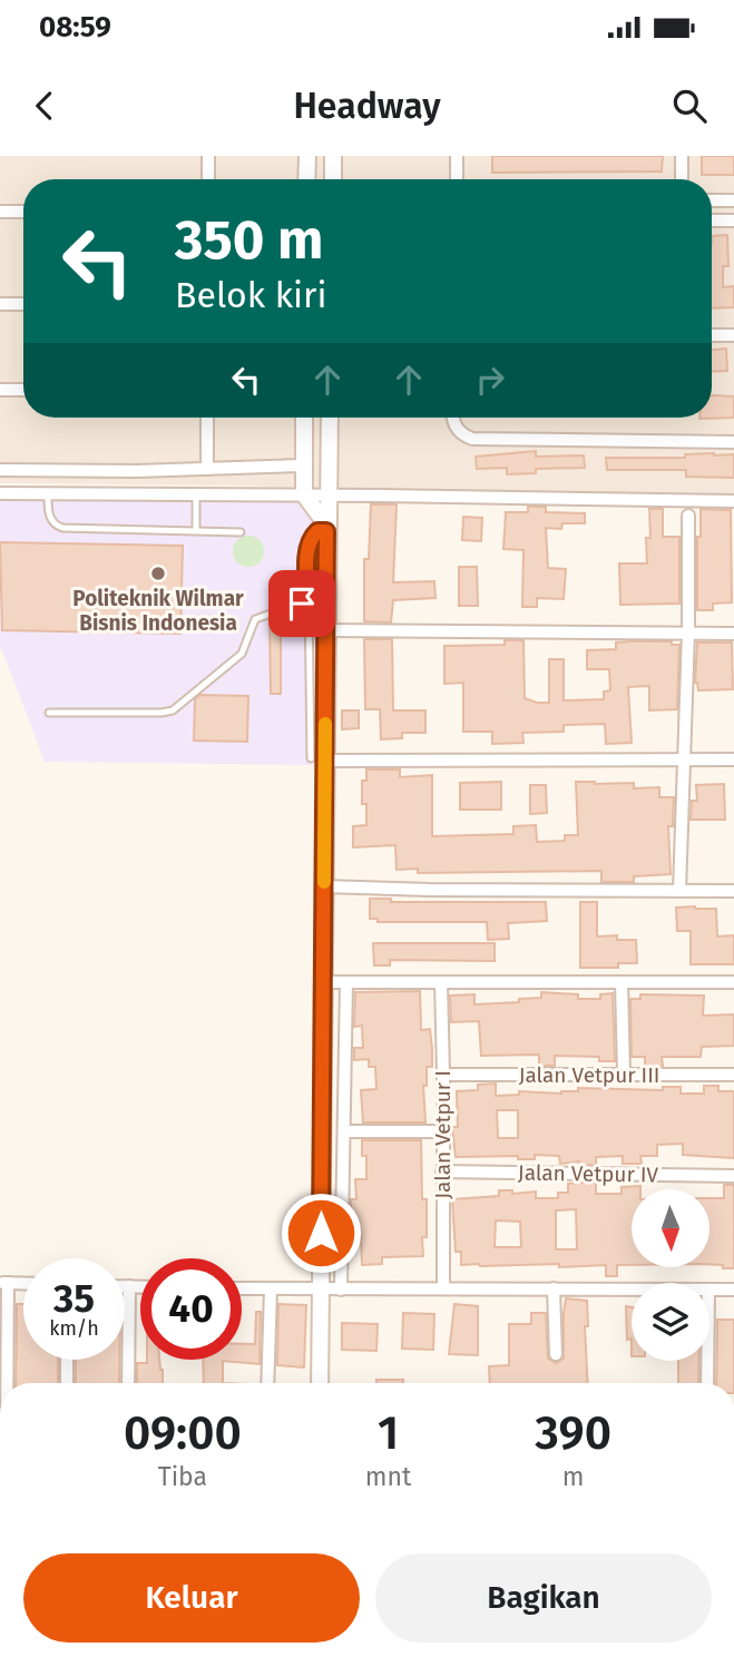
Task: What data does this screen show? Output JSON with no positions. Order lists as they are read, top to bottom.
{
  "streets": {
    "street": ["Jalan Vetpur III", "Jalan Vetpur I", "Jalan Vetpur IV"]
  },
  "crossings": [
    ["Jalan Vetpur III", "Jalan Vetpur I"],
    ["Jalan Vetpur I", "Jalan Vetpur IV"]
  ],
  "places": ["Politeknik Wilmar Bisnis Indonesia"],
  "north": "bottom",
  "page": {
    "status": "08:59",
    "header": "Headway",
    "turn": ["350 m", "Belok kiri"],
    "speed": "35 km/h",
    "limit": "40",
    "eta": [
      "09:00",
      "Tiba",
      "1",
      "mnt",
      "390",
      "m"
    ],
    "buttons": ["Keluar", "Bagikan"]
  }
}
